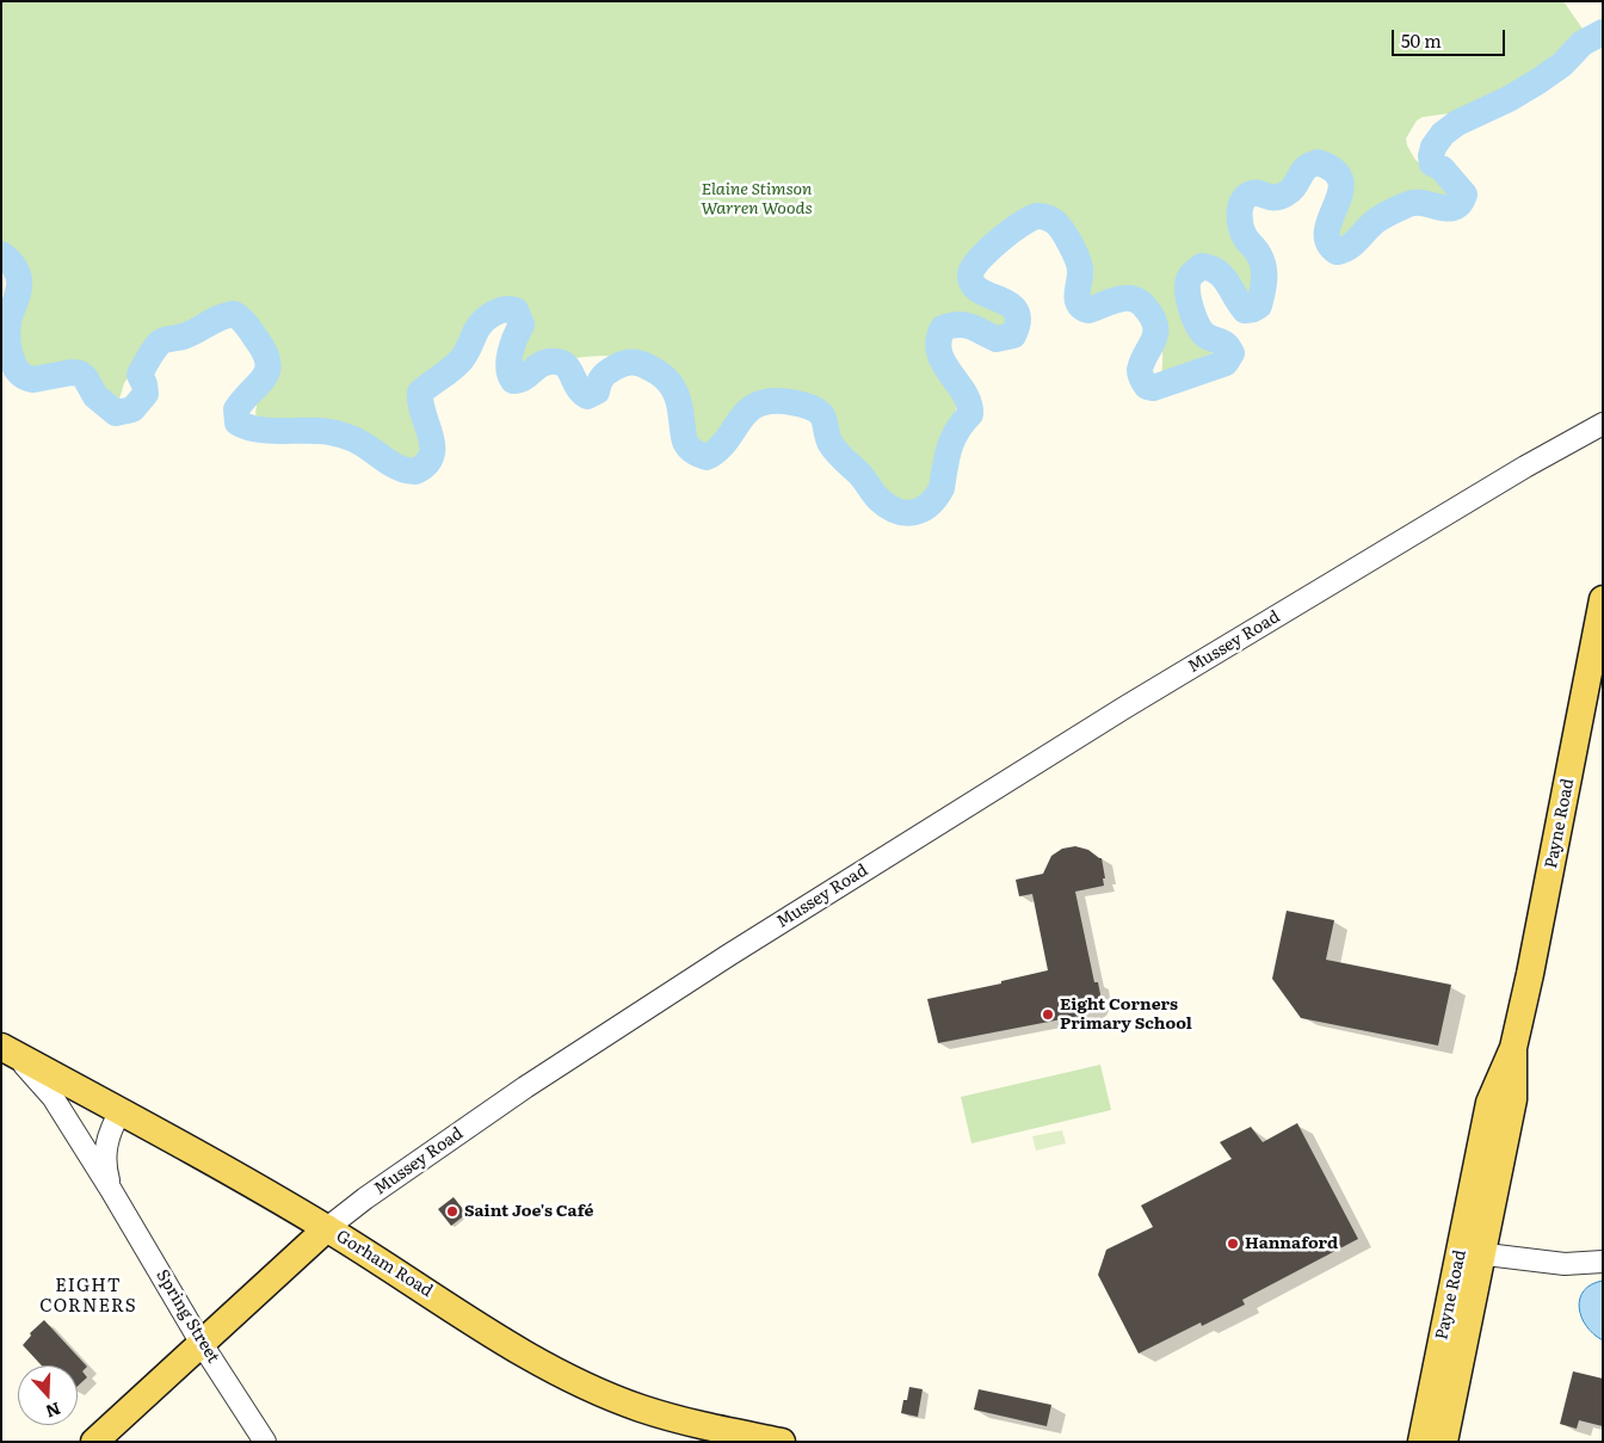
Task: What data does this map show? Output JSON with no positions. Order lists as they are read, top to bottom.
{
  "streets": {
    "main road": ["Mussey Road", "Payne Road", "Gorham Road"],
    "street": ["Spring Street"]
  },
  "crossings": [
    ["Mussey Road", "Gorham Road"],
    ["Mussey Road", "Spring Street"],
    ["Gorham Road", "Spring Street"]
  ],
  "districts": ["EIGHT CORNERS"],
  "parks": ["Elaine Stimson Warren Woods"],
  "places": ["Eight Corners Primary School", "Saint Joe's Café", "Hannaford"],
  "scale_bar": "50 m",
  "north": "bottom"
}
